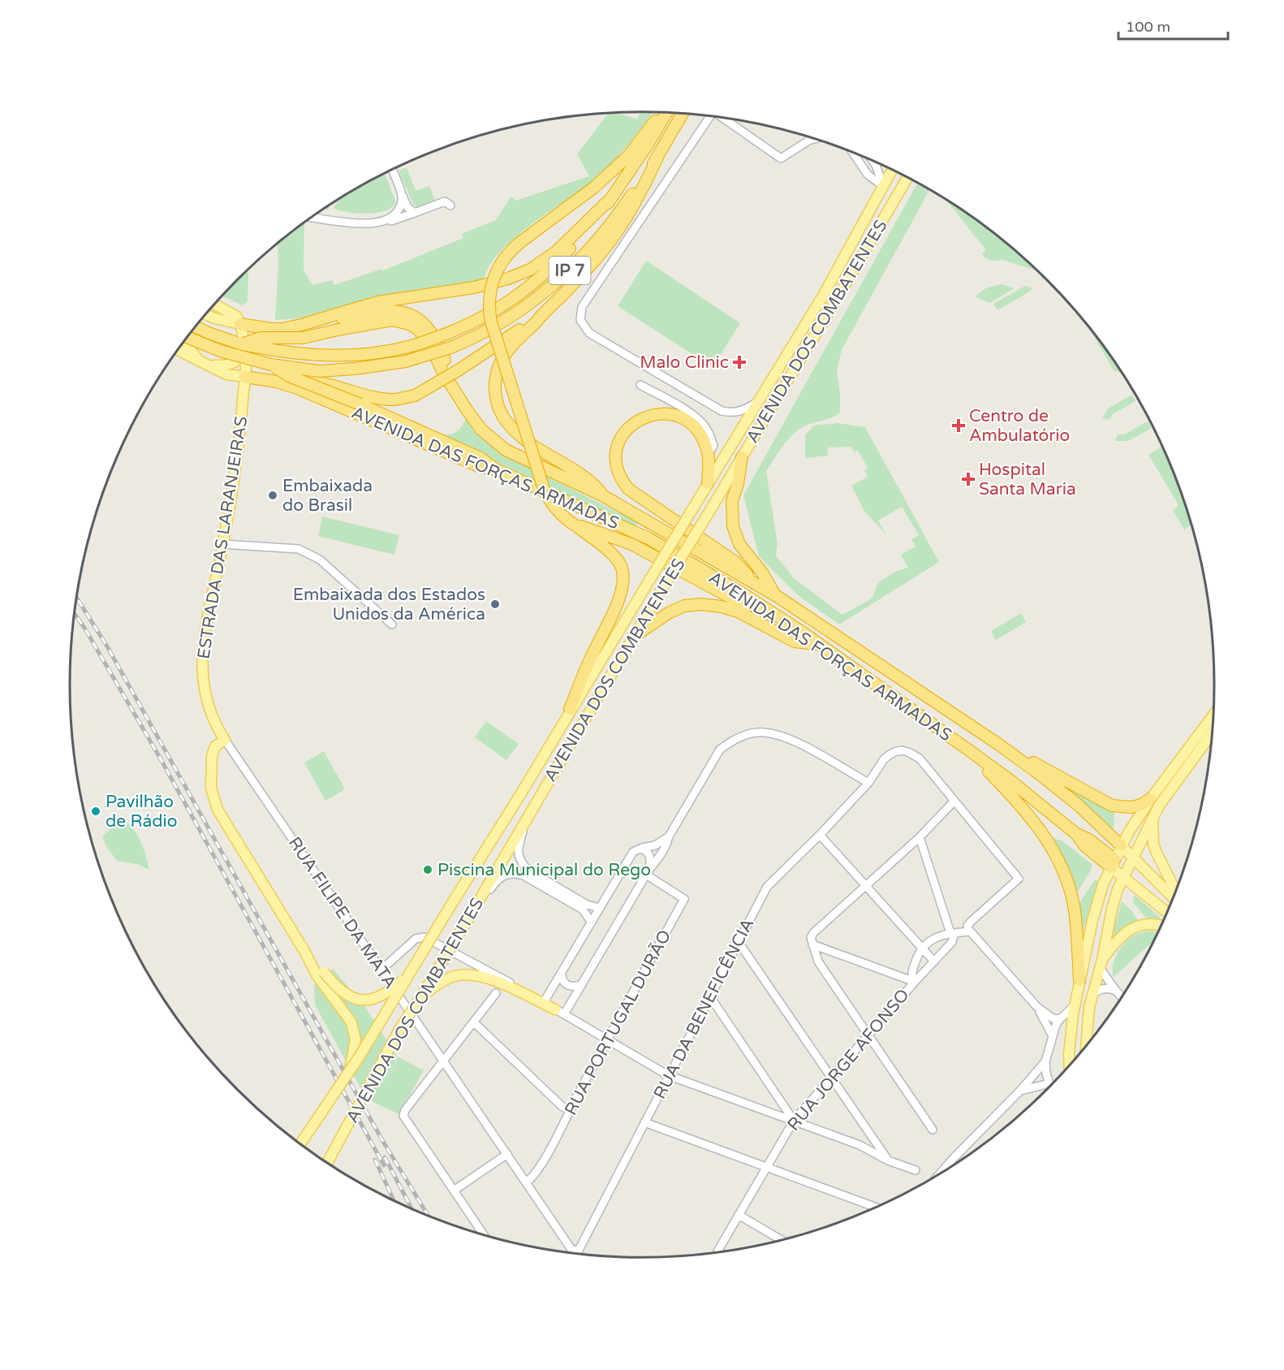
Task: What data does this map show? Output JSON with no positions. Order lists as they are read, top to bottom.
{
  "streets": {
    "highway": ["IP 7", "AVENIDA DAS FORÇAS ARMADAS"],
    "main road": ["AVENIDA DOS COMBATENTES", "ESTRADA DAS LARANJEIRAS"],
    "street": [
      "RUA FILIPE DA MATA",
      "RUA DA BENEFICÊNCIA",
      "RUA PORTUGAL DURÃO",
      "RUA JORGE AFONSO"
    ]
  },
  "crossings": [
    ["IP 7", "ESTRADA DAS LARANJEIRAS"],
    ["AVENIDA DAS FORÇAS ARMADAS", "ESTRADA DAS LARANJEIRAS"],
    ["ESTRADA DAS LARANJEIRAS", "RUA FILIPE DA MATA"],
    ["RUA FILIPE DA MATA", "RUA DA BENEFICÊNCIA"],
    ["RUA FILIPE DA MATA", "RUA PORTUGAL DURÃO"]
  ],
  "places": {
    "health": ["Malo Clinic", "Centro de Ambulatório", "Hospital Santa Maria"],
    "other": [
      "Embaixada do Brasil",
      "Embaixada dos Estados Unidos da América",
      "Pavilhão de Rádio",
      "Piscina Municipal do Rego"
    ]
  },
  "scale_bar": "100 m"
}
